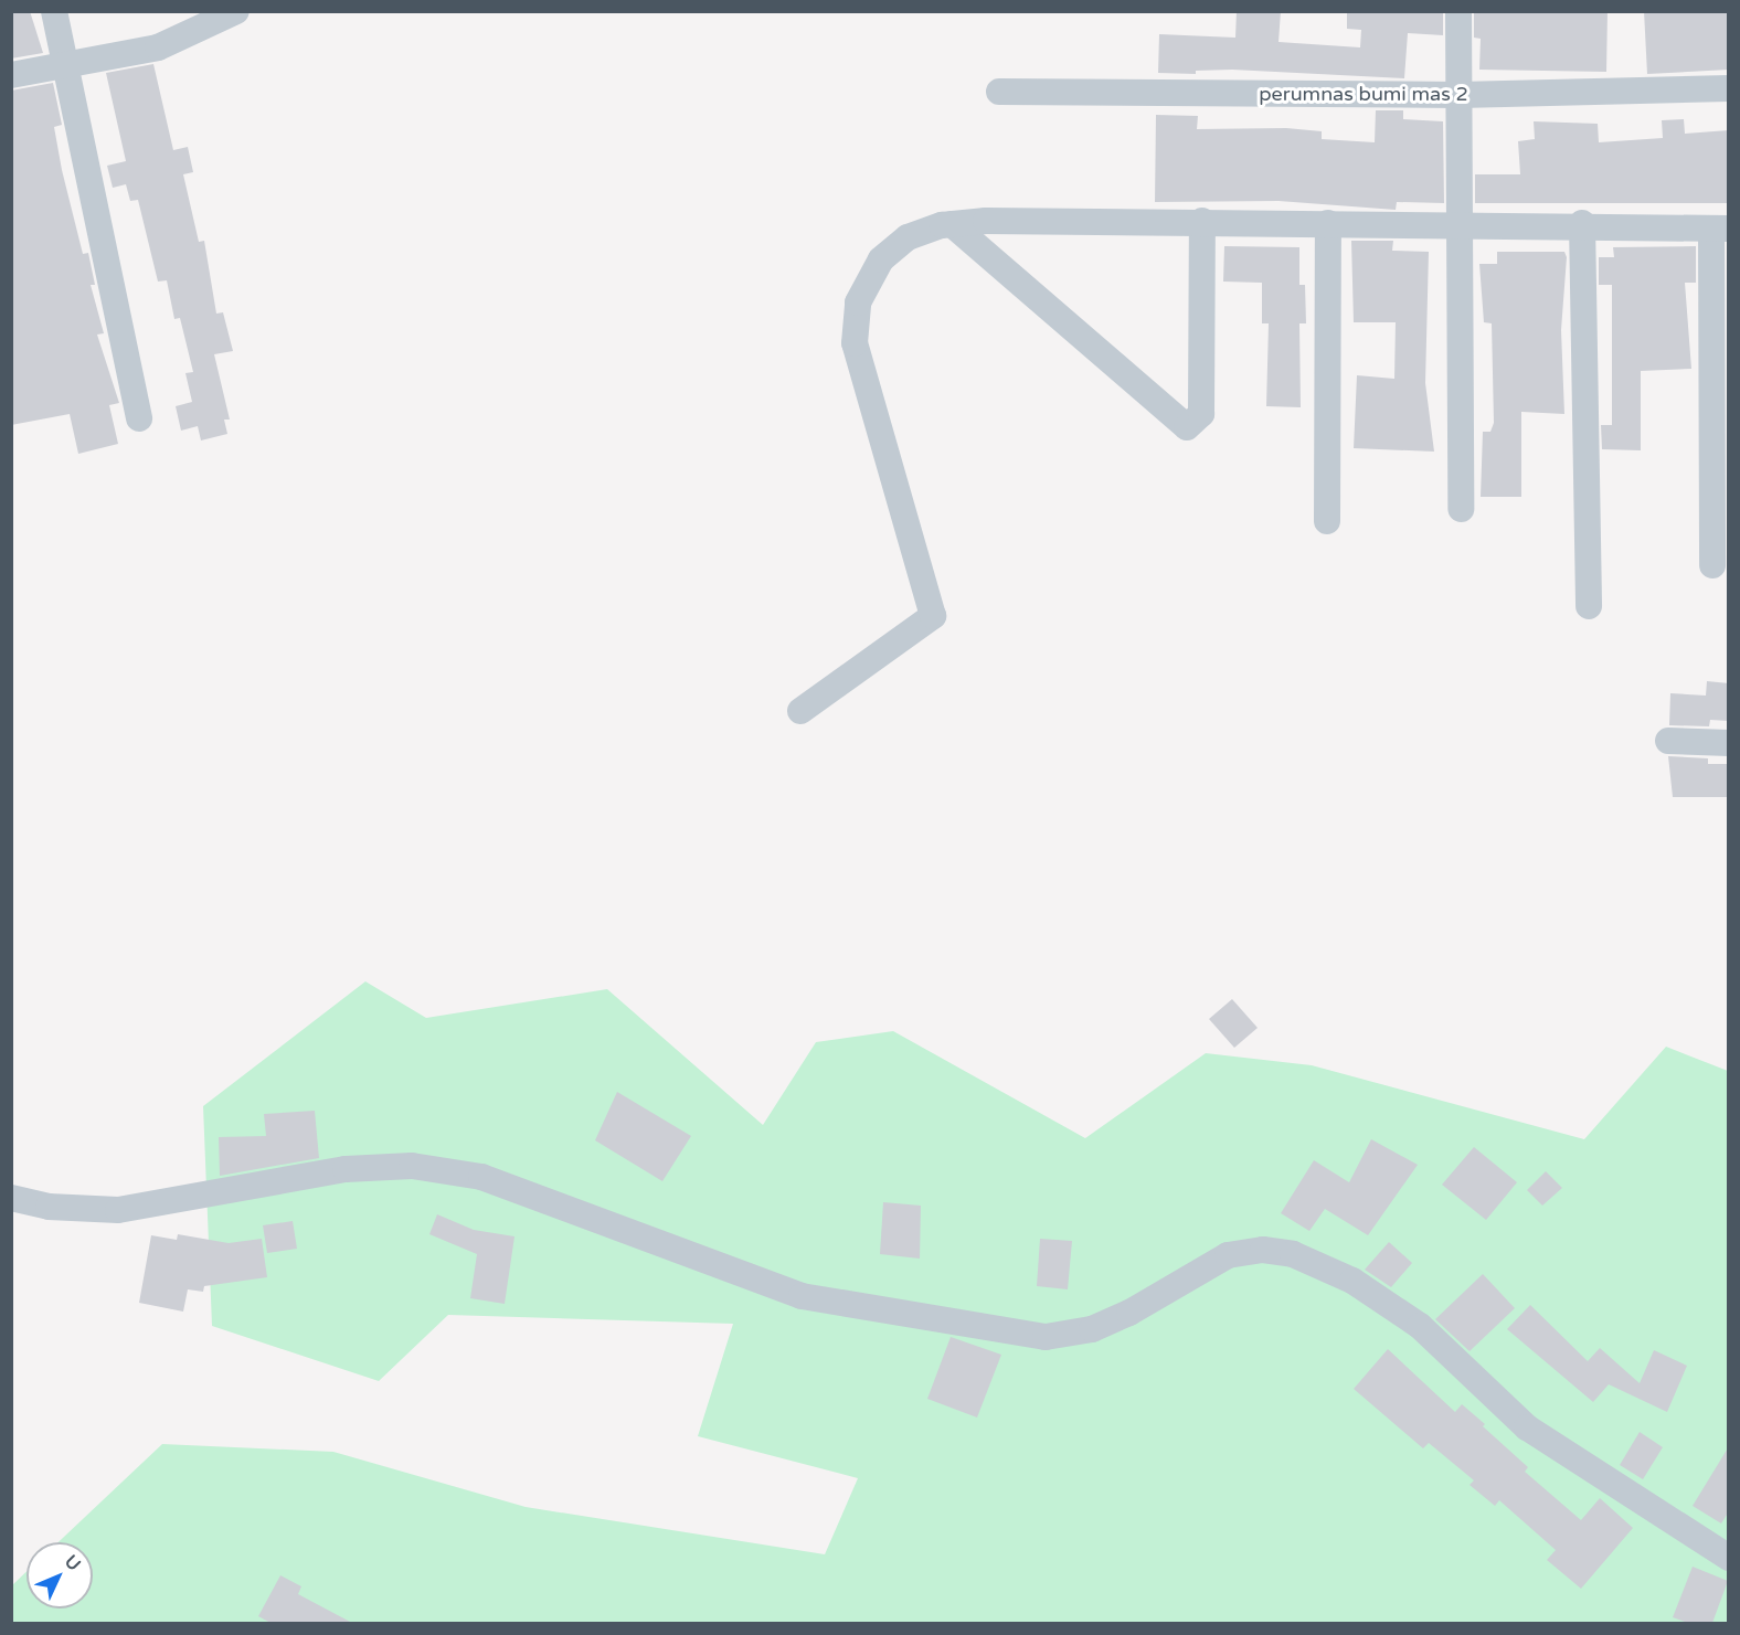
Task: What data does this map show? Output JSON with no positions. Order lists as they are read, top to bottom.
{
  "streets": {
    "street": ["perumnas bumi mas 2"]
  },
  "north": "top right"
}
